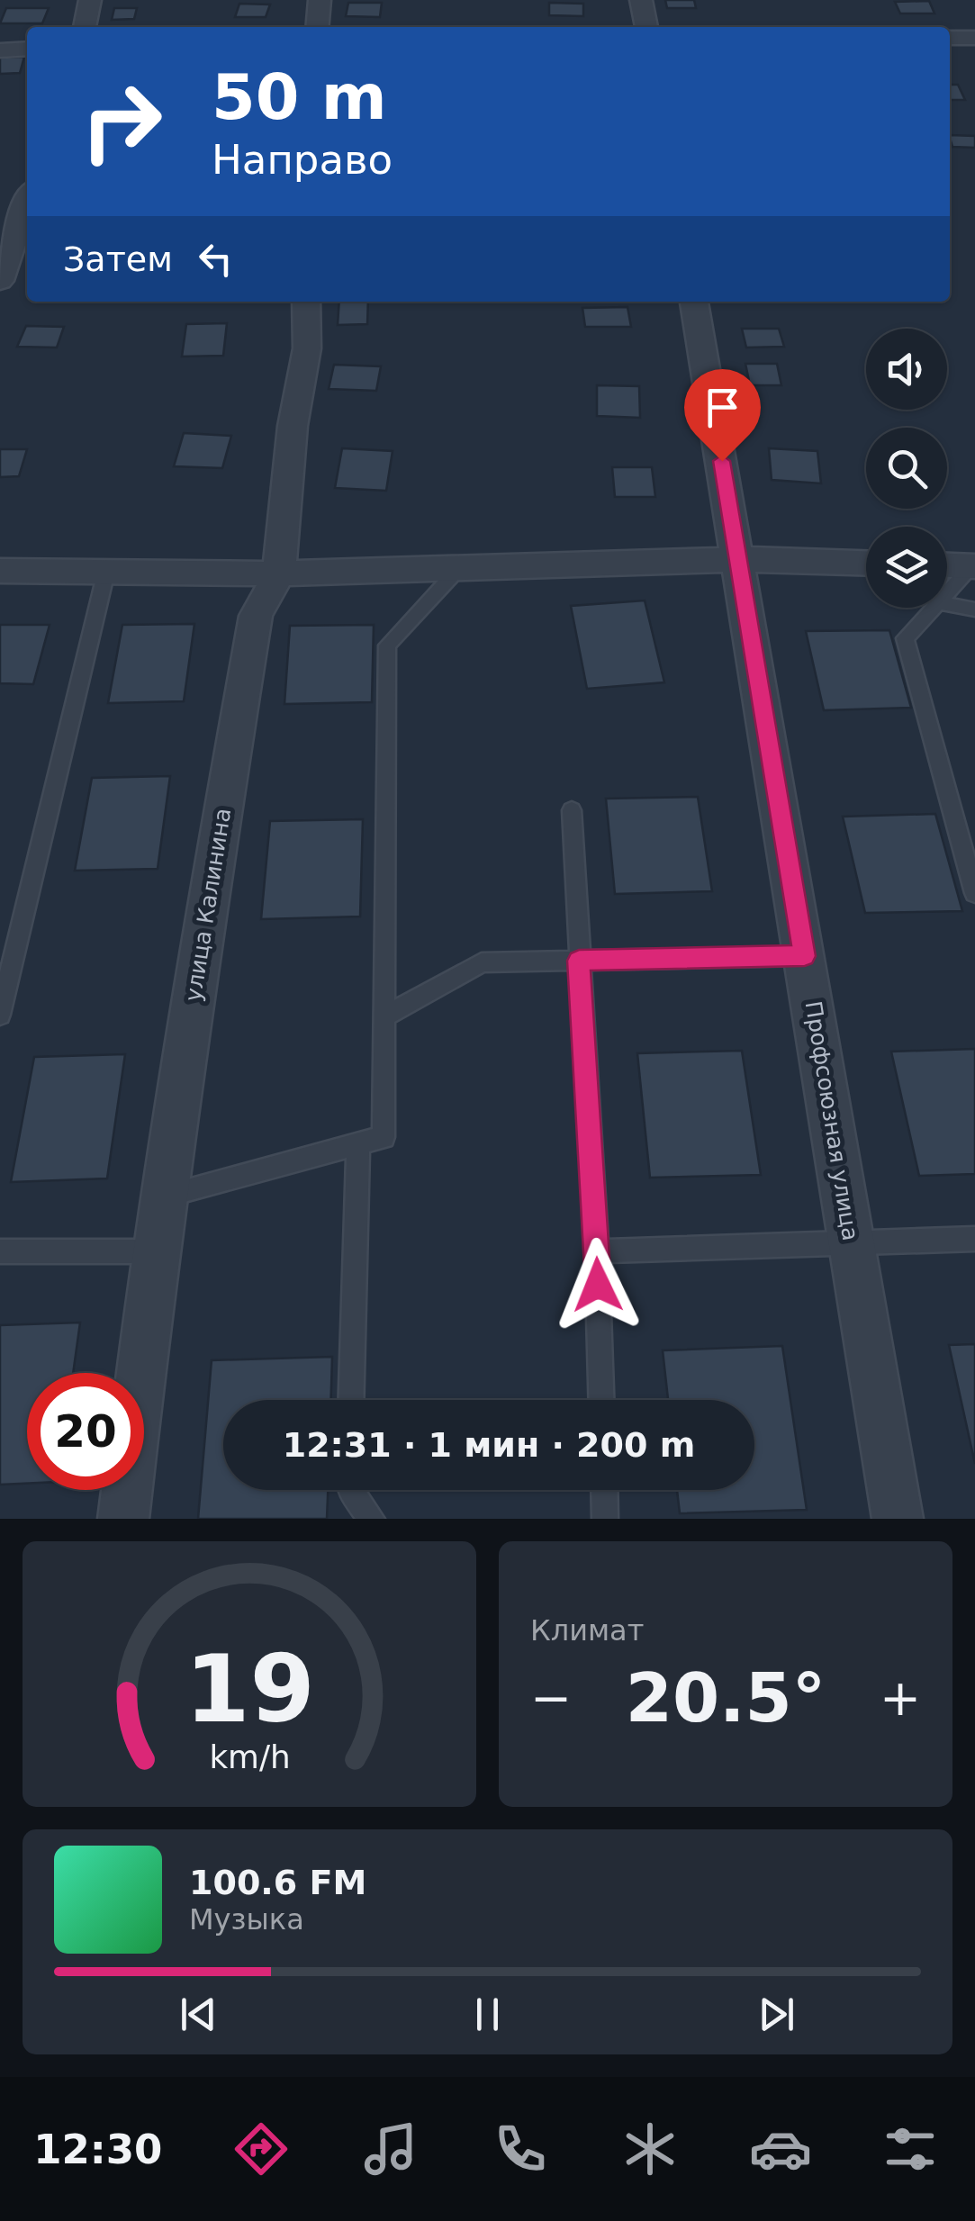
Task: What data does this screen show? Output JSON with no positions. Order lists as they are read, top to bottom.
{
  "streets": {
    "street": ["улица Калинина", "Профсоюзная улица"]
  },
  "page": {
    "turn": ["50 m", "Направо"],
    "then": "Затем",
    "limit": "20",
    "trip": "12:31 · 1 мин · 200 m",
    "tile": "Климат",
    "heat": ["−", "20.5°", "+"],
    "song": ["100.6 FM", "Музыка"],
    "tabs": "12:30",
    "gauge": ["19", "km/h"]
  }
}
